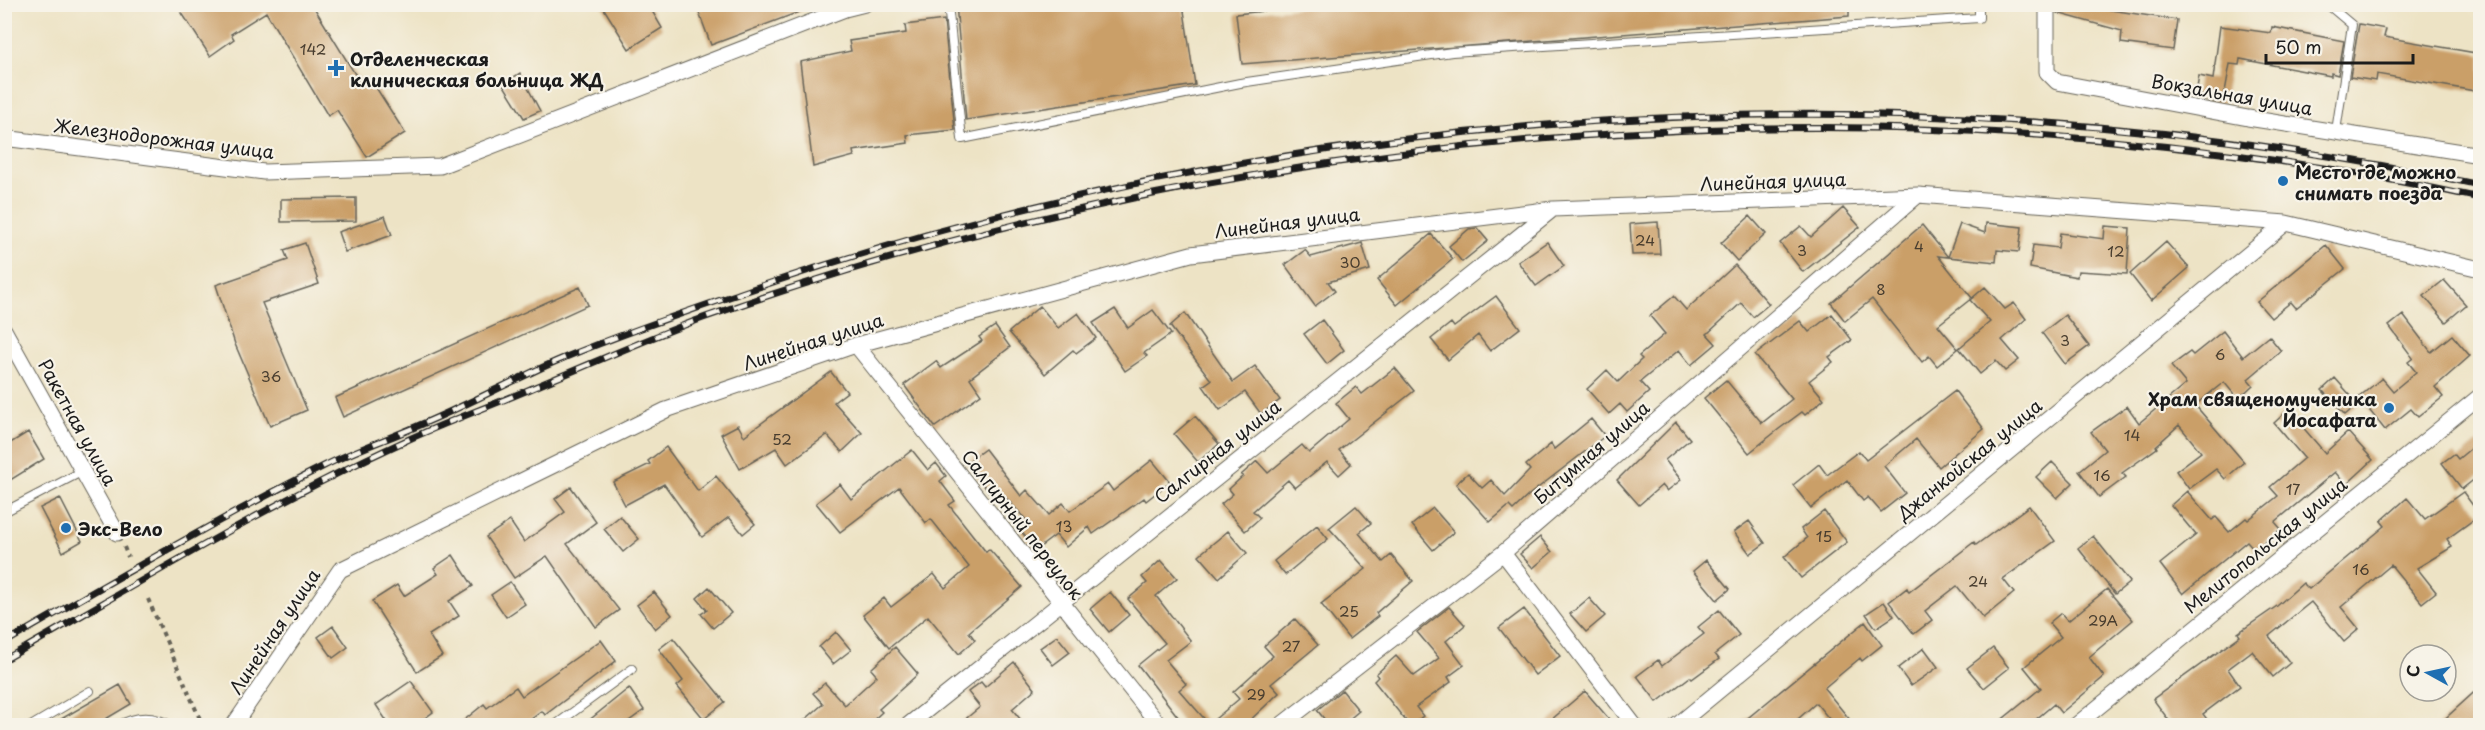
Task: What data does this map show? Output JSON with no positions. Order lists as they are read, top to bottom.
{
  "streets": {
    "street": [
      "Вокзальная улица",
      "Железнодорожная улица",
      "Линейная улица",
      "Ракетная улица",
      "Салгирная улица",
      "Битумная улица",
      "Джанкойская улица",
      "Салгирный переулок",
      "Мелитопольская улица"
    ]
  },
  "crossings": [
    ["Линейная улица", "Салгирная улица"],
    ["Линейная улица", "Битумная улица"],
    ["Линейная улица", "Джанкойская улица"],
    ["Линейная улица", "Салгирный переулок"],
    ["Салгирная улица", "Салгирный переулок"]
  ],
  "places": {
    "health": ["Отделенческая клиническая больница ЖД"],
    "other": ["Место где можно снимать поезда", "Храм священомученика Йосафата", "Экс-Вело"]
  },
  "house_numbers": [
    "142",
    "24",
    "4",
    "3",
    "12",
    "30",
    "8",
    "3",
    "6",
    "36",
    "14",
    "52",
    "16",
    "17",
    "13",
    "15",
    "16",
    "24",
    "25",
    "29А",
    "27",
    "29"
  ],
  "scale_bar": "50 m",
  "north": "left"
}
